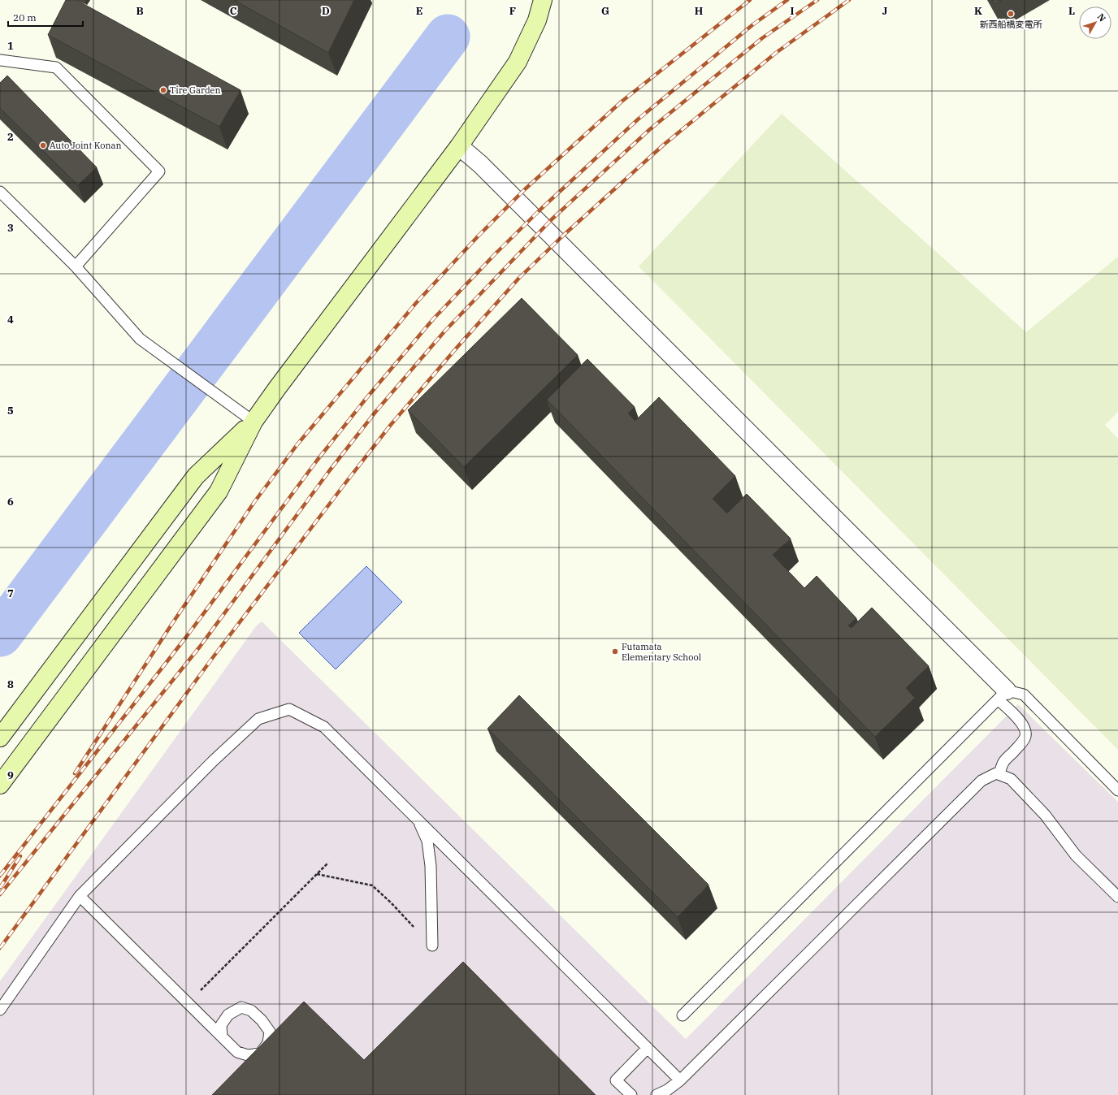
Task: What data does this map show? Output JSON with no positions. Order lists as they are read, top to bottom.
{
  "places": [
    "新西船橋変電所",
    "Tire Garden",
    "Auto Joint Konan",
    "Futamata Elementary School"
  ],
  "scale_bar": "20 m",
  "north": "top right",
  "grid": {
    "columns": [
      "B",
      "C",
      "D",
      "E",
      "F",
      "G",
      "H",
      "I",
      "J",
      "K",
      "L"
    ],
    "rows": [
      "1",
      "2",
      "3",
      "4",
      "5",
      "6",
      "7",
      "8",
      "9"
    ]
  }
}
